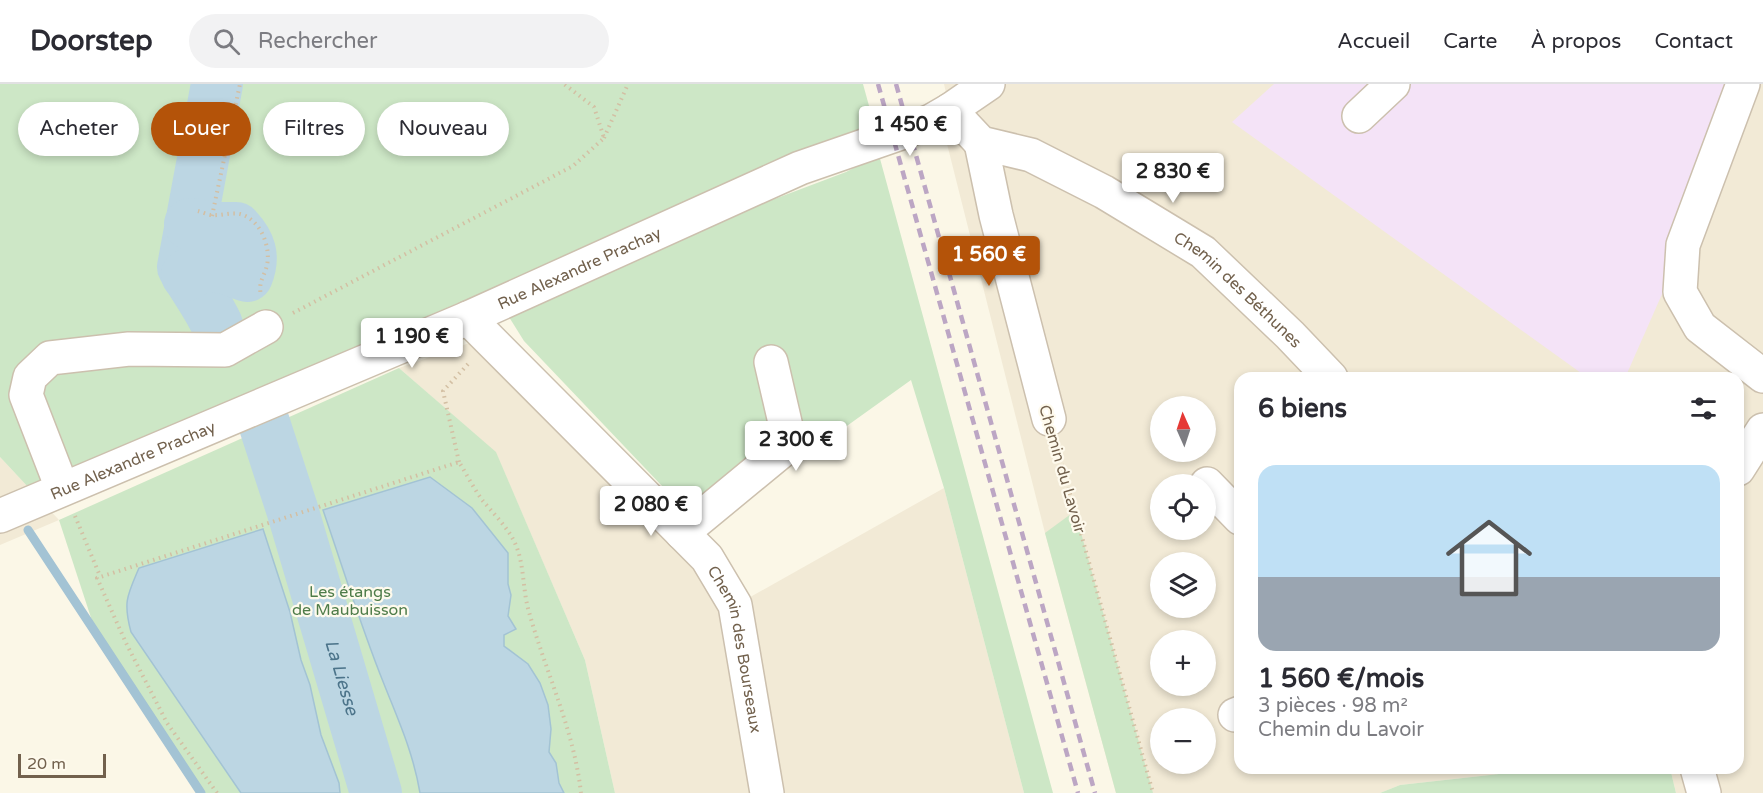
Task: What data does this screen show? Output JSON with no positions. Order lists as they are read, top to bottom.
{
  "streets": {
    "street": [
      "Rue Alexandre Prachay",
      "Chemin des Béthunes",
      "Chemin du Lavoir",
      "Chemin des Bourseaux"
    ]
  },
  "crossings": [
    ["Rue Alexandre Prachay", "Chemin des Bourseaux"],
    ["Chemin des Béthunes", "Chemin du Lavoir"]
  ],
  "water": ["La Liesse"],
  "parks": ["Les étangs de Maubuisson"],
  "scale_bar": "20 m",
  "north": "top",
  "page": {
    "header": "Doorstep",
    "search": "Rechercher",
    "nav": [
      "Accueil",
      "Carte",
      "À propos",
      "Contact"
    ],
    "chip": [
      "Acheter",
      "Louer",
      "Filtres",
      "Nouveau"
    ],
    "price": [
      "1 450 €",
      "2 830 €",
      "1 560 €",
      "1 190 €",
      "2 300 €",
      "2 080 €"
    ],
    "heading": "6 biens",
    "map_buttons": ["+", "−"],
    "list": [
      {
        "name": "1 560 €/mois",
        "note": "3 pièces · 98 m² · Chemin du Lavoir"
      }
    ],
    "scale": "20 m"
  }
}
